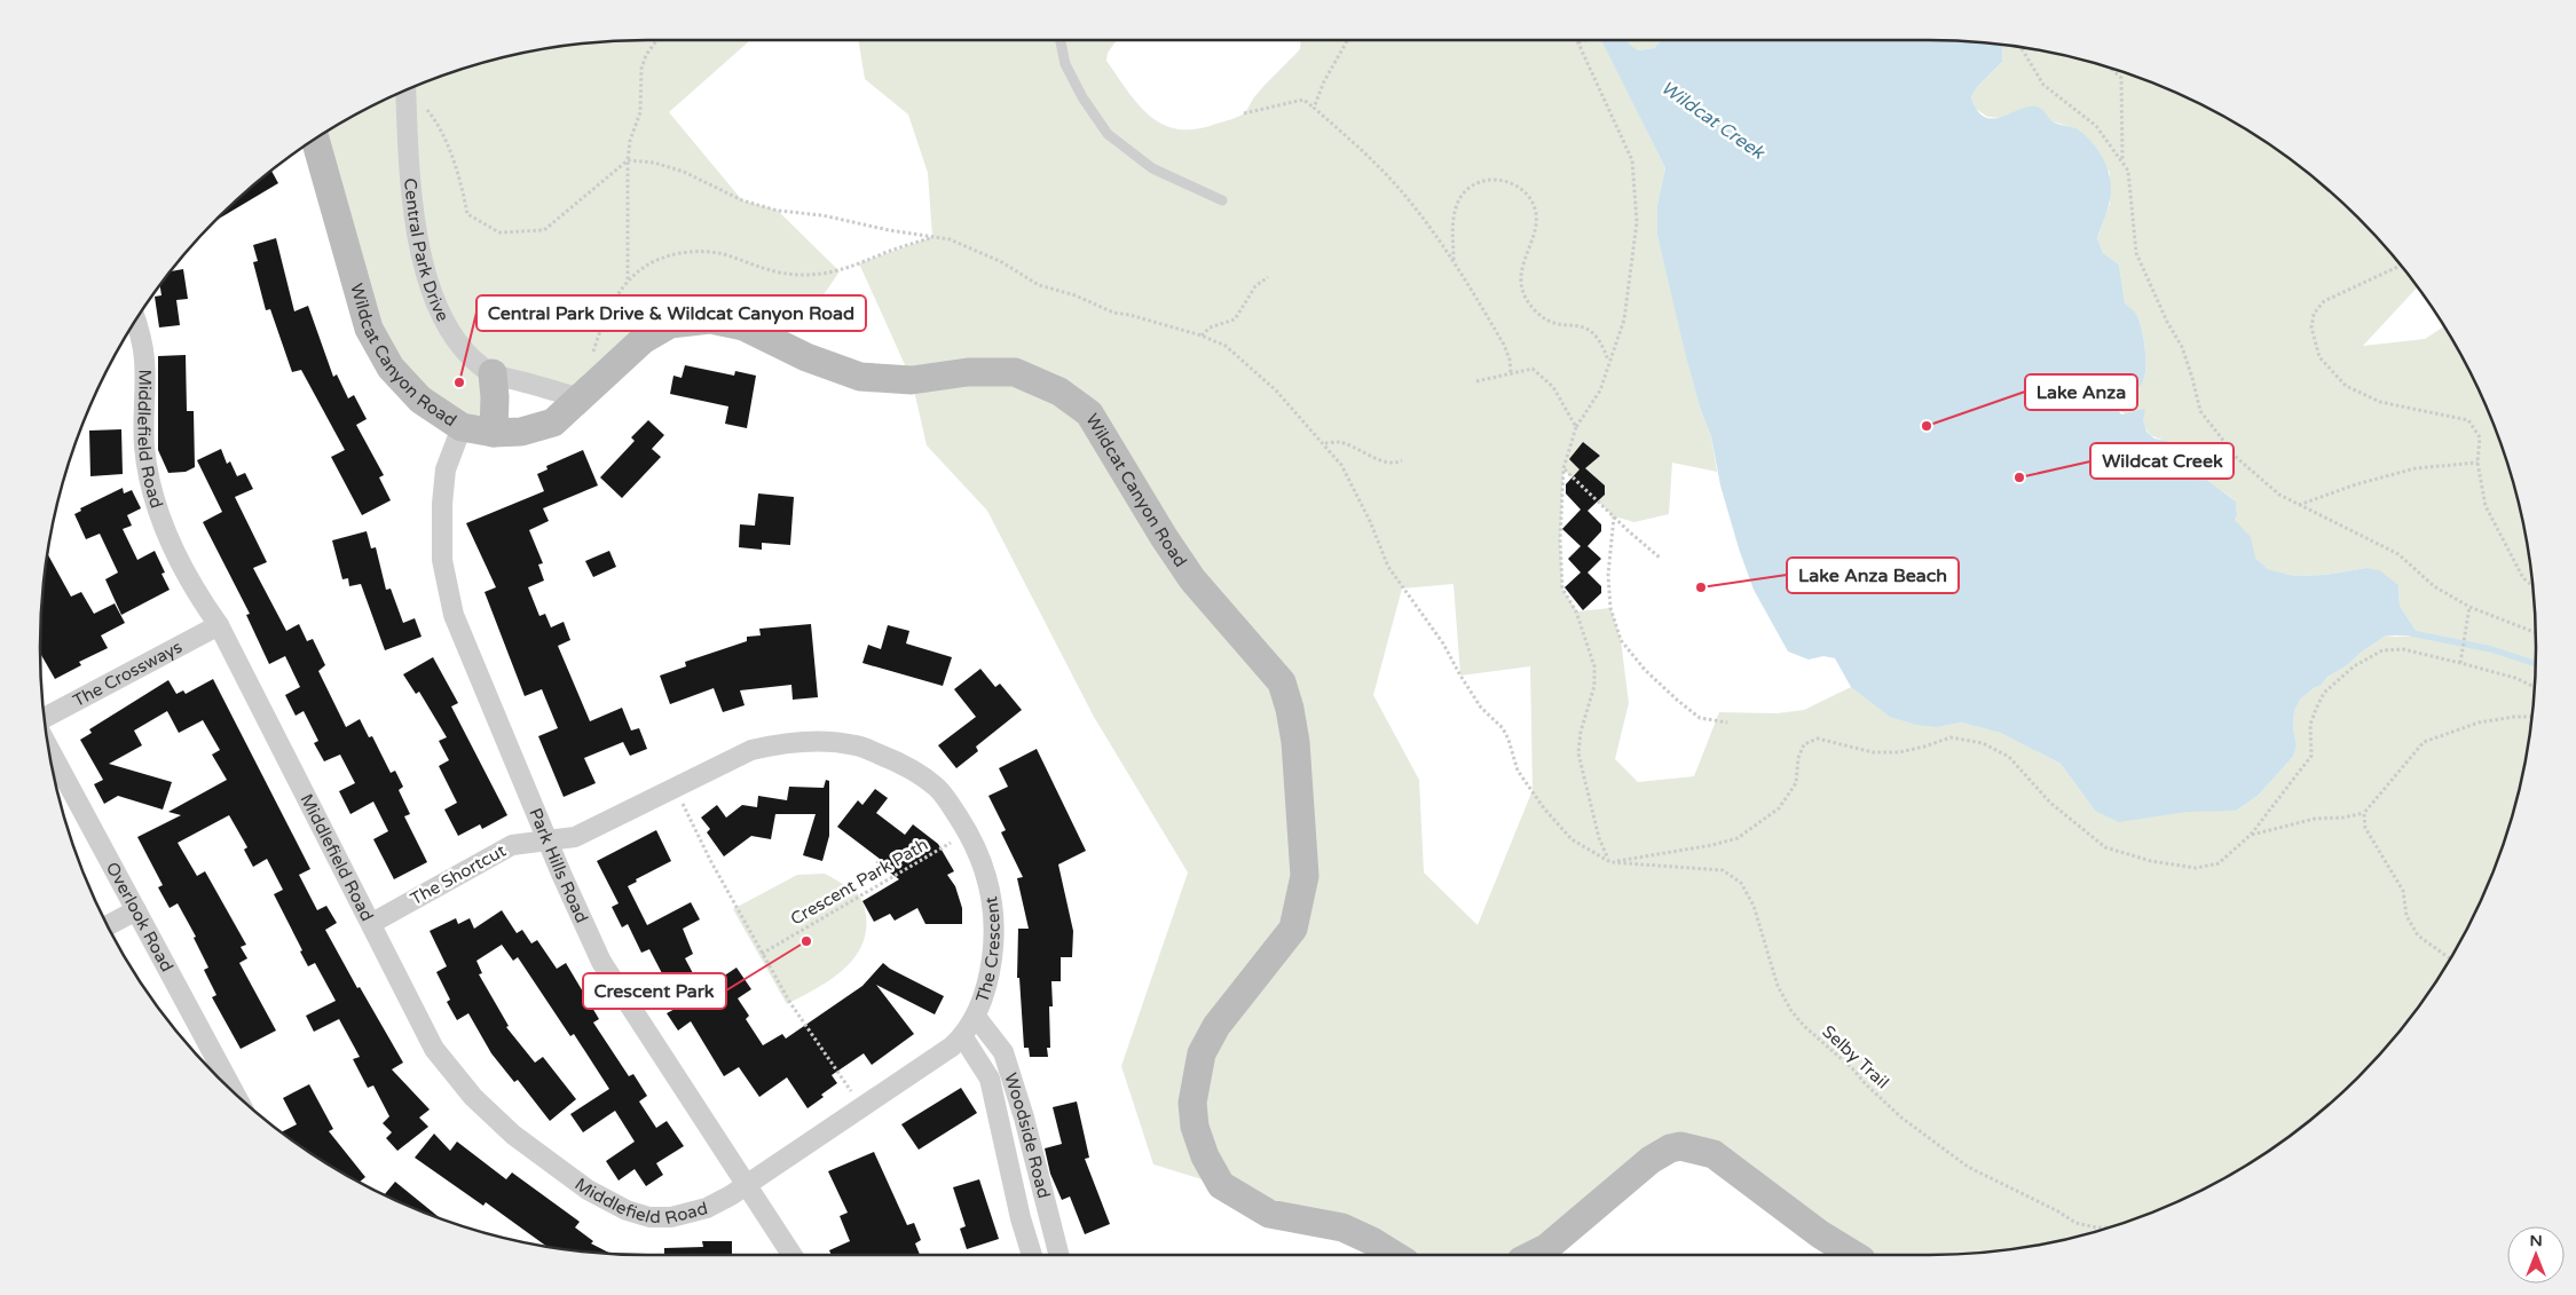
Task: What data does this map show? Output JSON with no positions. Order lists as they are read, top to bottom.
{
  "streets": {
    "street": [
      "Central Park Drive",
      "Wildcat Canyon Road",
      "Middlefield Road",
      "The Crossways",
      "Park Hills Road",
      "The Shortcut",
      "Overlook Road",
      "The Crescent",
      "Woodside Road"
    ],
    "path": ["Crescent Park Path", "Selby Trail"]
  },
  "crossings": [
    ["Central Park Drive", "Wildcat Canyon Road"],
    ["Wildcat Canyon Road", "Park Hills Road"],
    ["Middlefield Road", "The Crossways"],
    ["Middlefield Road", "Park Hills Road"],
    ["Middlefield Road", "The Shortcut"],
    ["Middlefield Road", "The Crescent"],
    ["Park Hills Road", "The Shortcut"],
    ["Park Hills Road", "The Crescent"],
    ["The Shortcut", "The Crescent"],
    ["Crescent Park Path", "The Crescent"],
    ["The Crescent", "Woodside Road"]
  ],
  "water": ["Wildcat Creek"],
  "places": [
    "Central Park Drive & Wildcat Canyon Road",
    "Lake Anza",
    "Wildcat Creek",
    "Lake Anza Beach",
    "Crescent Park"
  ],
  "north": "top"
}
